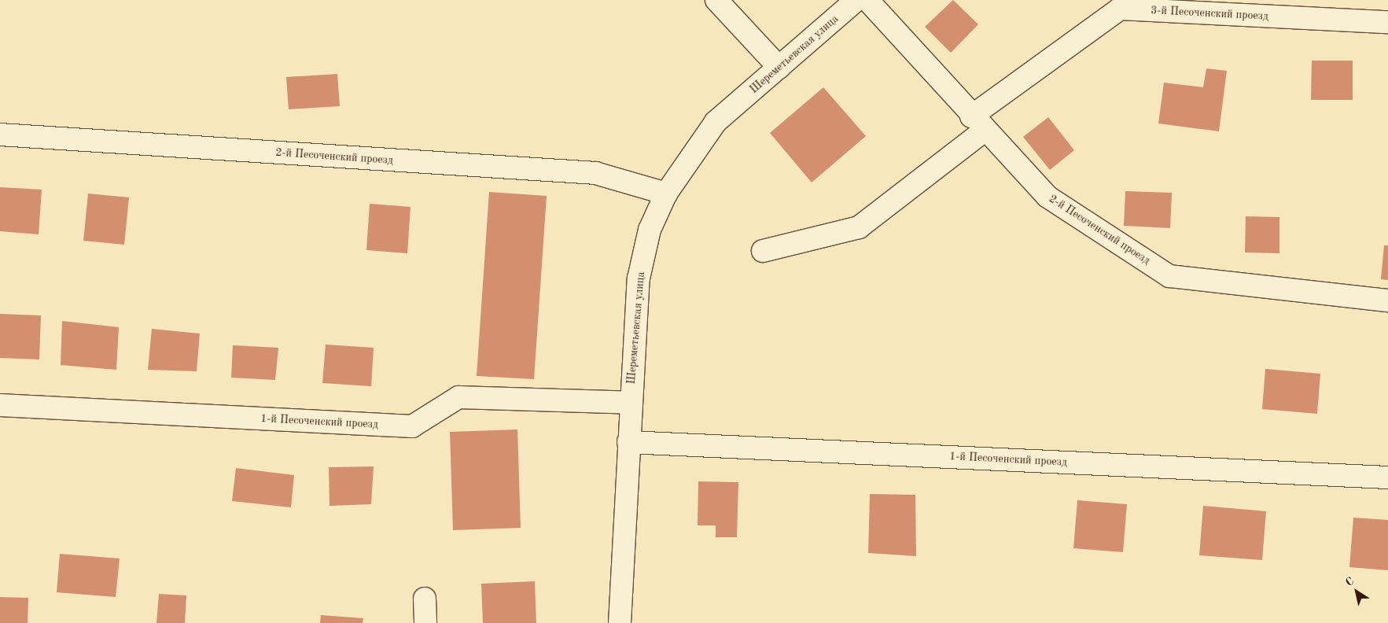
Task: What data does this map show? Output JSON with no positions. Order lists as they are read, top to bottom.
{
  "streets": {
    "street": [
      "3-й Песоченский проезд",
      "Шереметьевская улица",
      "2-й Песоченский проезд",
      "1-й Песоченский проезд"
    ]
  },
  "crossings": [
    ["3-й Песоченский проезд", "2-й Песоченский проезд"],
    ["Шереметьевская улица", "2-й Песоченский проезд"],
    ["Шереметьевская улица", "1-й Песоченский проезд"]
  ],
  "north": "top left"
}
